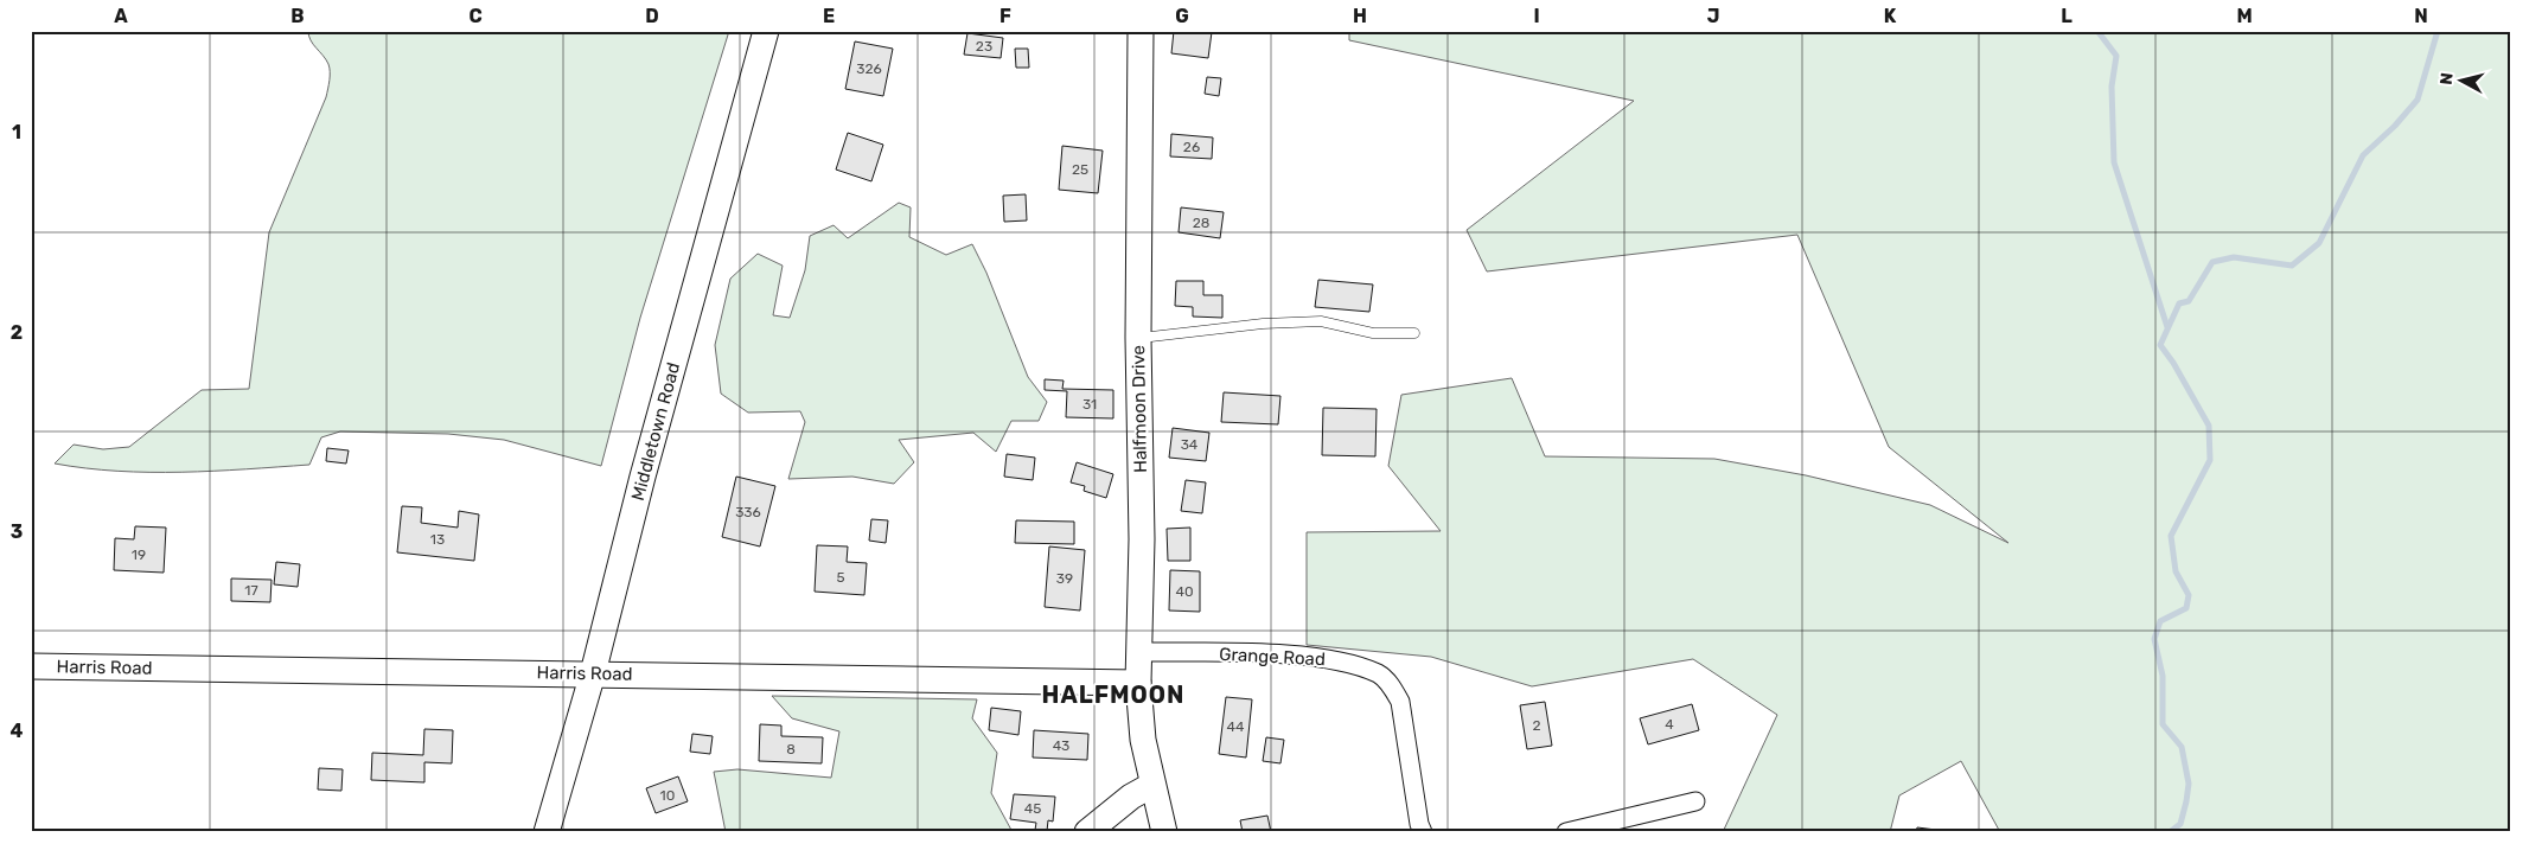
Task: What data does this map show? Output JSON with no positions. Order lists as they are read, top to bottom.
{
  "streets": {
    "street": [
      "Halfmoon Drive",
      "Middletown Road",
      "Grange Road",
      "Harris Road"
    ]
  },
  "crossings": [
    ["Halfmoon Drive", "Grange Road"],
    ["Halfmoon Drive", "Harris Road"],
    ["Middletown Road", "Harris Road"]
  ],
  "districts": ["HALFMOON"],
  "house_numbers": [
    "23",
    "326",
    "26",
    "25",
    "28",
    "31",
    "34",
    "336",
    "13",
    "19",
    "5",
    "39",
    "17",
    "40",
    "4",
    "2",
    "44",
    "43",
    "8",
    "10",
    "45"
  ],
  "north": "left",
  "grid": {
    "columns": [
      "A",
      "B",
      "C",
      "D",
      "E",
      "F",
      "G",
      "H",
      "I",
      "J",
      "K",
      "L",
      "M",
      "N"
    ],
    "rows": [
      "1",
      "2",
      "3",
      "4"
    ]
  }
}
